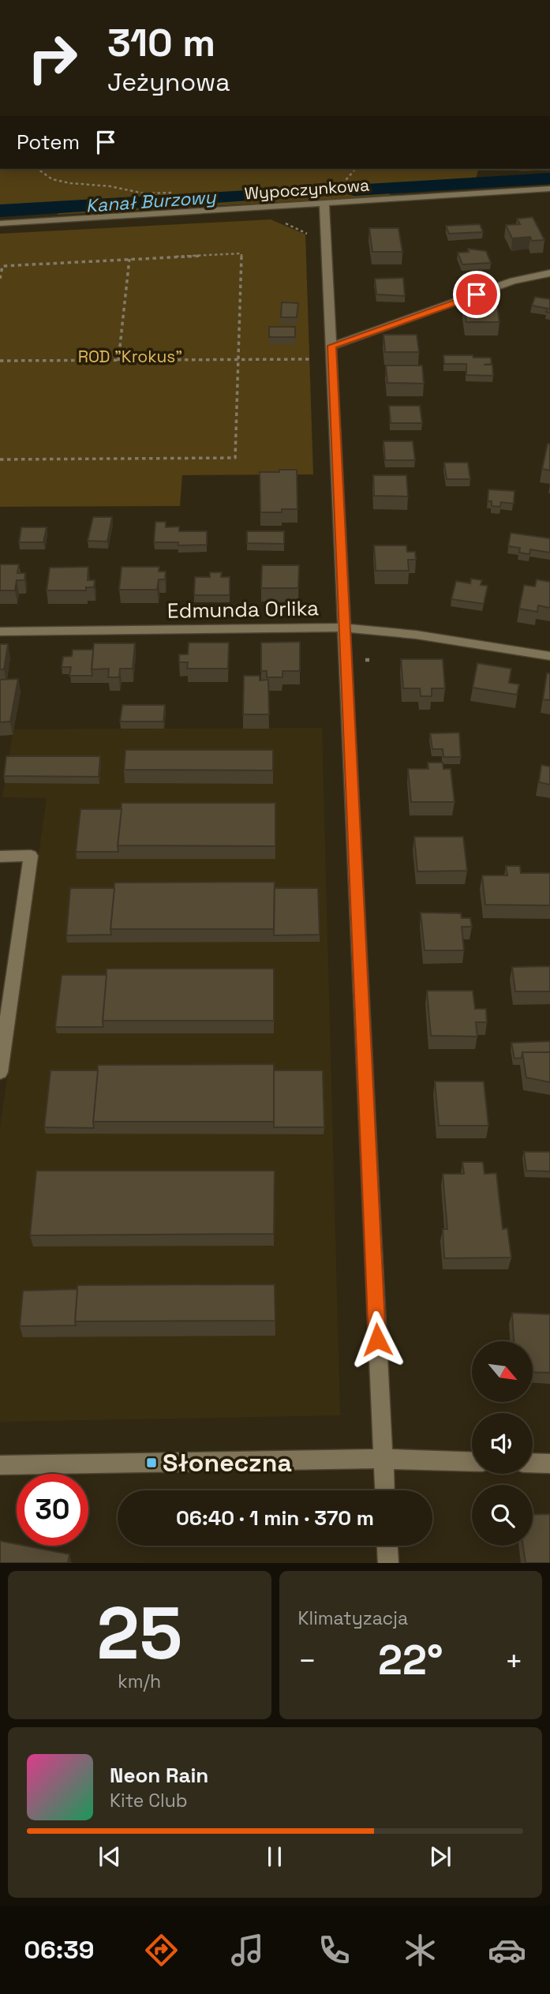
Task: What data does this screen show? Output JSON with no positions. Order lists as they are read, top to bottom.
{
  "streets": {
    "street": ["Wypoczynkowa", "Edmunda Orlika"]
  },
  "water": ["Kanał Burzowy"],
  "parks": ["ROD \"Krokus\""],
  "places": {
    "transit": ["Słoneczna"]
  },
  "north": "bottom right",
  "page": {
    "turn": ["310 m", "Jeżynowa"],
    "then": "Potem",
    "limit": "30",
    "trip": "06:40 · 1 min · 370 m",
    "tile": [
      ["25", "km/h"],
      "Klimatyzacja"
    ],
    "heat": ["−", "22°", "+"],
    "song": ["Neon Rain", "Kite Club"],
    "tabs": "06:39"
  }
}
